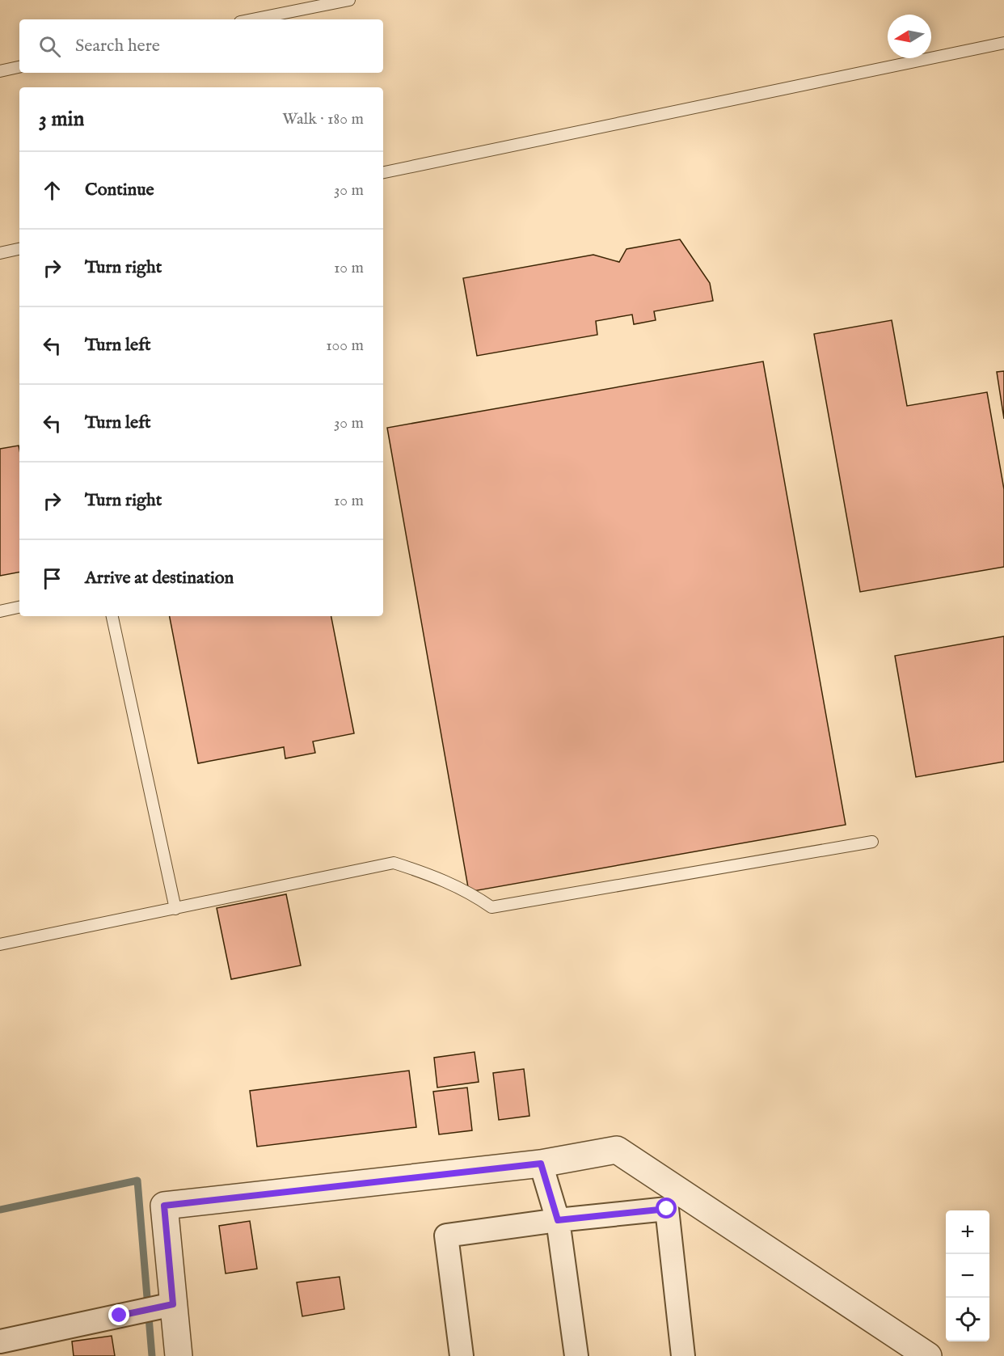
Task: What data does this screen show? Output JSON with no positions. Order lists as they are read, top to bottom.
{
  "north": "left",
  "page": {
    "search": "Search here",
    "heading": ["3 min", "Walk · 180 m"],
    "list": [
      ["Continue", "30 m"],
      ["Turn right", "10 m"],
      ["Turn left", "100 m"],
      ["Turn left", "30 m"],
      ["Turn right", "10 m"],
      "Arrive at destination"
    ],
    "map_buttons": ["+", "−"]
  }
}
